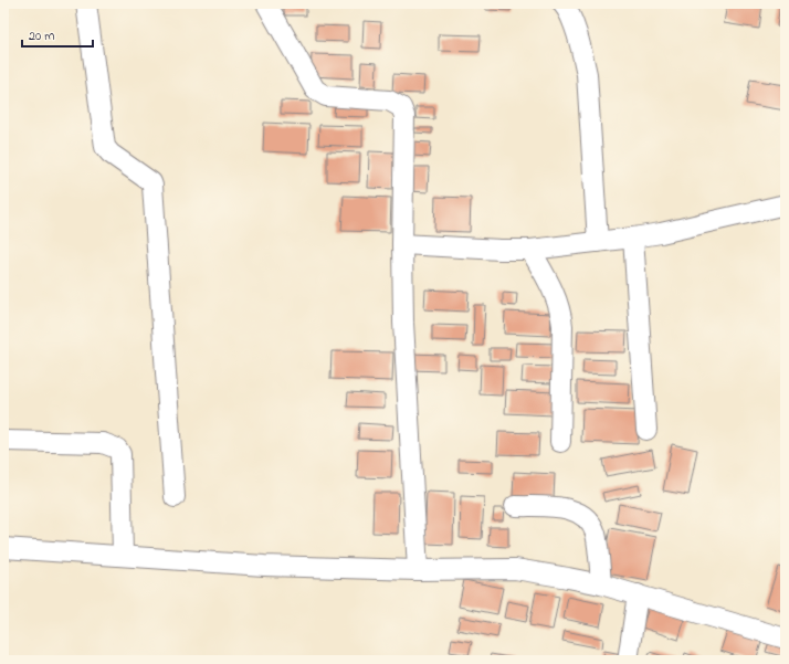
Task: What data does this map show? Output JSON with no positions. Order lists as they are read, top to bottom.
{
  "scale_bar": "20 m"
}
